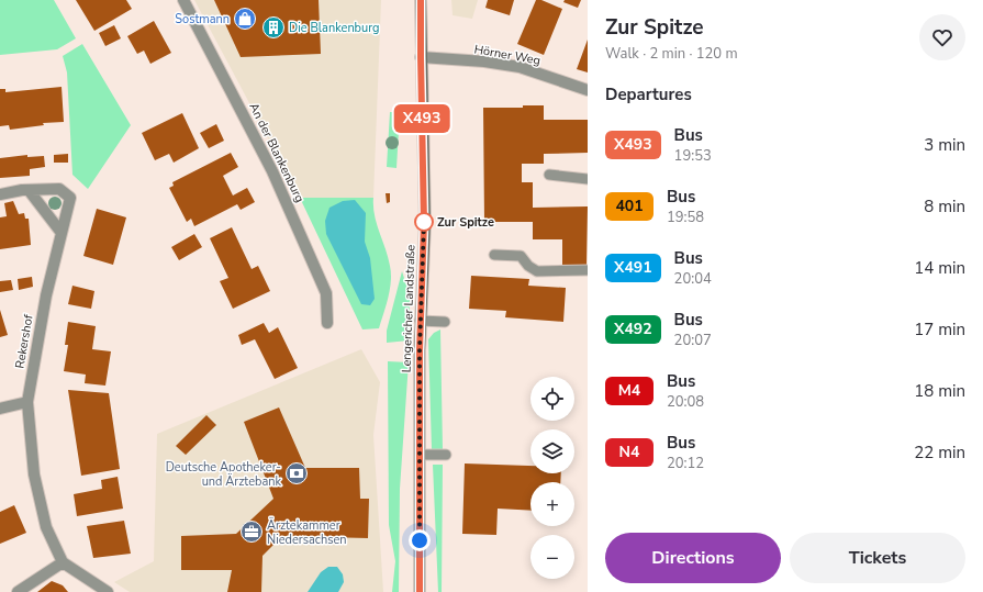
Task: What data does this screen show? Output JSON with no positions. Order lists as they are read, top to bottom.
{
  "streets": {
    "main road": ["Lengericher Landstraße"],
    "street": ["Hörner Weg", "An der Blankenburg", "Rekershof"]
  },
  "crossings": [
    ["Hörner Weg", "Lengericher Landstraße"]
  ],
  "places": {
    "shop": ["Sostmann"],
    "building": ["Die Blankenburg"],
    "other": ["Zur Spitze"],
    "bank": ["Deutsche Apotheker- und Ärztebank"],
    "office": ["Ärztekammer Niedersachsen"]
  },
  "lines": ["bus line X493"],
  "page": {
    "on_map": "X493",
    "heading": [
      ["Zur Spitze", "Walk · 2 min · 120 m"],
      "Departures"
    ],
    "list": [
      {
        "mark": "X493",
        "name": "Bus",
        "note": "19:53",
        "value": "3 min"
      },
      {
        "mark": "401",
        "name": "Bus",
        "note": "19:58",
        "value": "8 min"
      },
      {
        "mark": "X491",
        "name": "Bus",
        "note": "20:04",
        "value": "14 min"
      },
      {
        "mark": "X492",
        "name": "Bus",
        "note": "20:07",
        "value": "17 min"
      },
      {
        "mark": "M4",
        "name": "Bus",
        "note": "20:08",
        "value": "18 min"
      },
      {
        "mark": "N4",
        "name": "Bus",
        "note": "20:12",
        "value": "22 min"
      }
    ],
    "map_buttons": ["+", "−"],
    "buttons": ["Directions", "Tickets"]
  }
}
